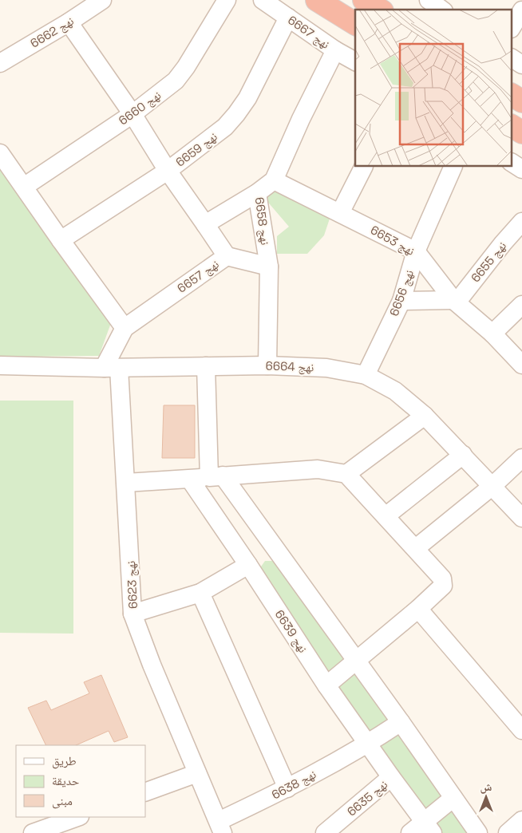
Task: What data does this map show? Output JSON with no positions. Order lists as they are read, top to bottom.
{
  "streets": {
    "street": [
      "نهج 6662",
      "نهج 6667",
      "نهج 6660",
      "نهج 6659",
      "نهج 6658",
      "نهج 6653",
      "نهج 6655",
      "نهج 6657",
      "نهج 6656",
      "نهج 6664",
      "نهج 6623",
      "نهج 6639",
      "نهج 6638",
      "نهج 6635"
    ]
  },
  "crossings": [
    ["نهج 6662", "نهج 6657"],
    ["نهج 6667", "نهج 6659"],
    ["نهج 6667", "نهج 6658"],
    ["نهج 6660", "نهج 6657"],
    ["نهج 6659", "نهج 6657"],
    ["نهج 6658", "نهج 6653"],
    ["نهج 6658", "نهج 6664"],
    ["نهج 6653", "نهج 6655"],
    ["نهج 6653", "نهج 6656"],
    ["نهج 6657", "نهج 6664"],
    ["نهج 6657", "نهج 6623"],
    ["نهج 6656", "نهج 6664"],
    ["نهج 6664", "نهج 6623"],
    ["نهج 6623", "نهج 6638"],
    ["نهج 6639", "نهج 6638"],
    ["نهج 6639", "نهج 6635"]
  ],
  "legend": ["طريق", "حديقة", "مبنى"],
  "north": "top"
}
